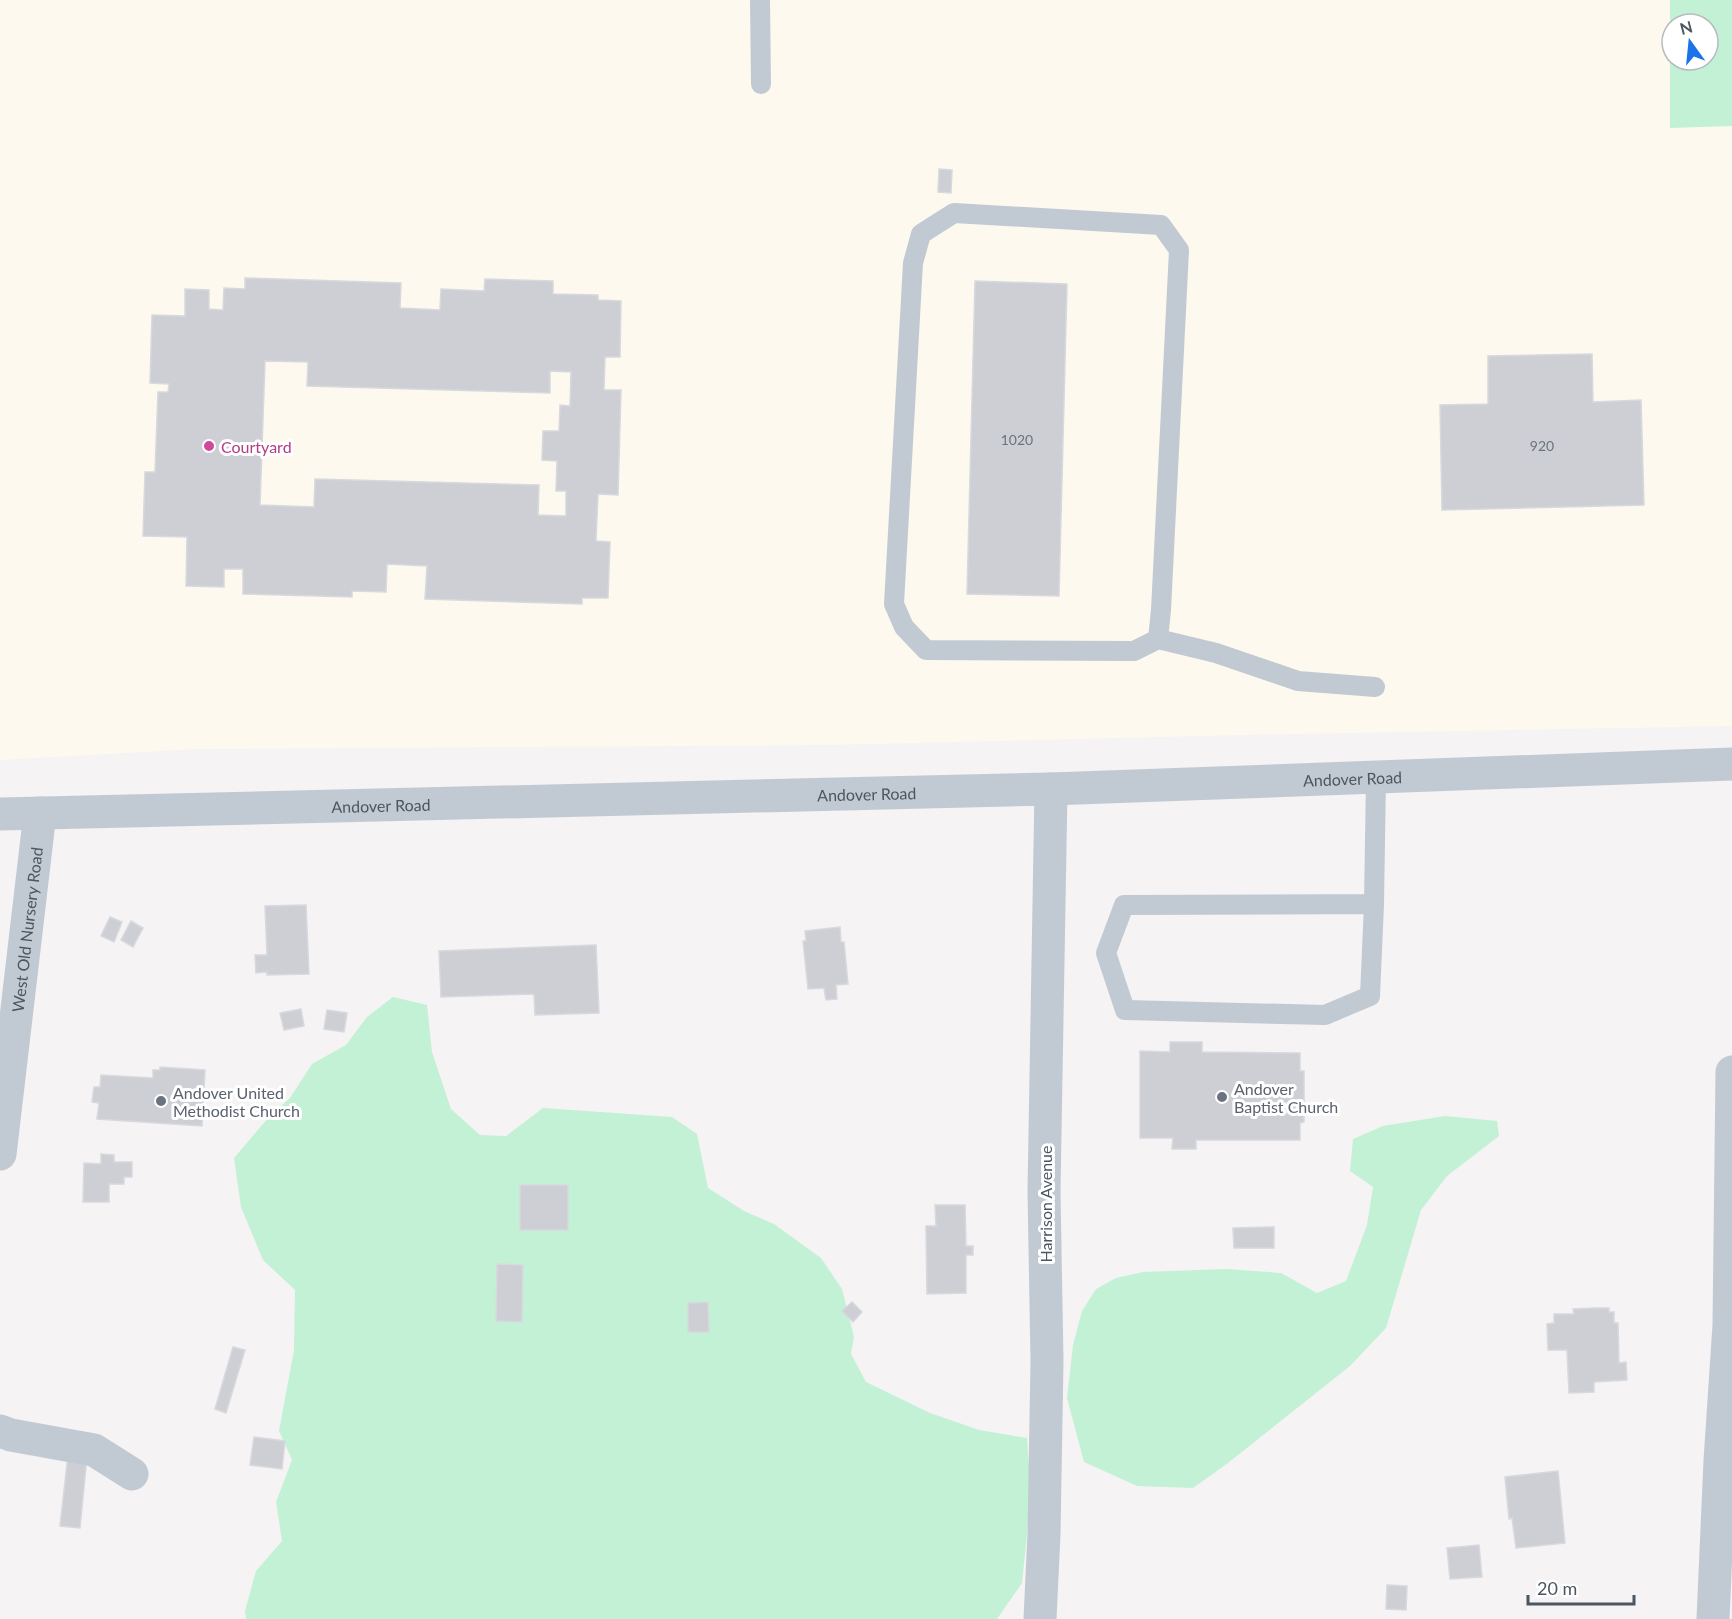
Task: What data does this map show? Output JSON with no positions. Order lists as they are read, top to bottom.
{
  "streets": {
    "street": ["Andover Road", "West Old Nursery Road", "Harrison Avenue"]
  },
  "crossings": [
    ["Andover Road", "West Old Nursery Road"],
    ["Andover Road", "Harrison Avenue"]
  ],
  "places": ["Courtyard", "Andover Baptist Church", "Andover United Methodist Church"],
  "house_numbers": ["1020", "920"],
  "scale_bar": "20 m",
  "north": "top"
}
